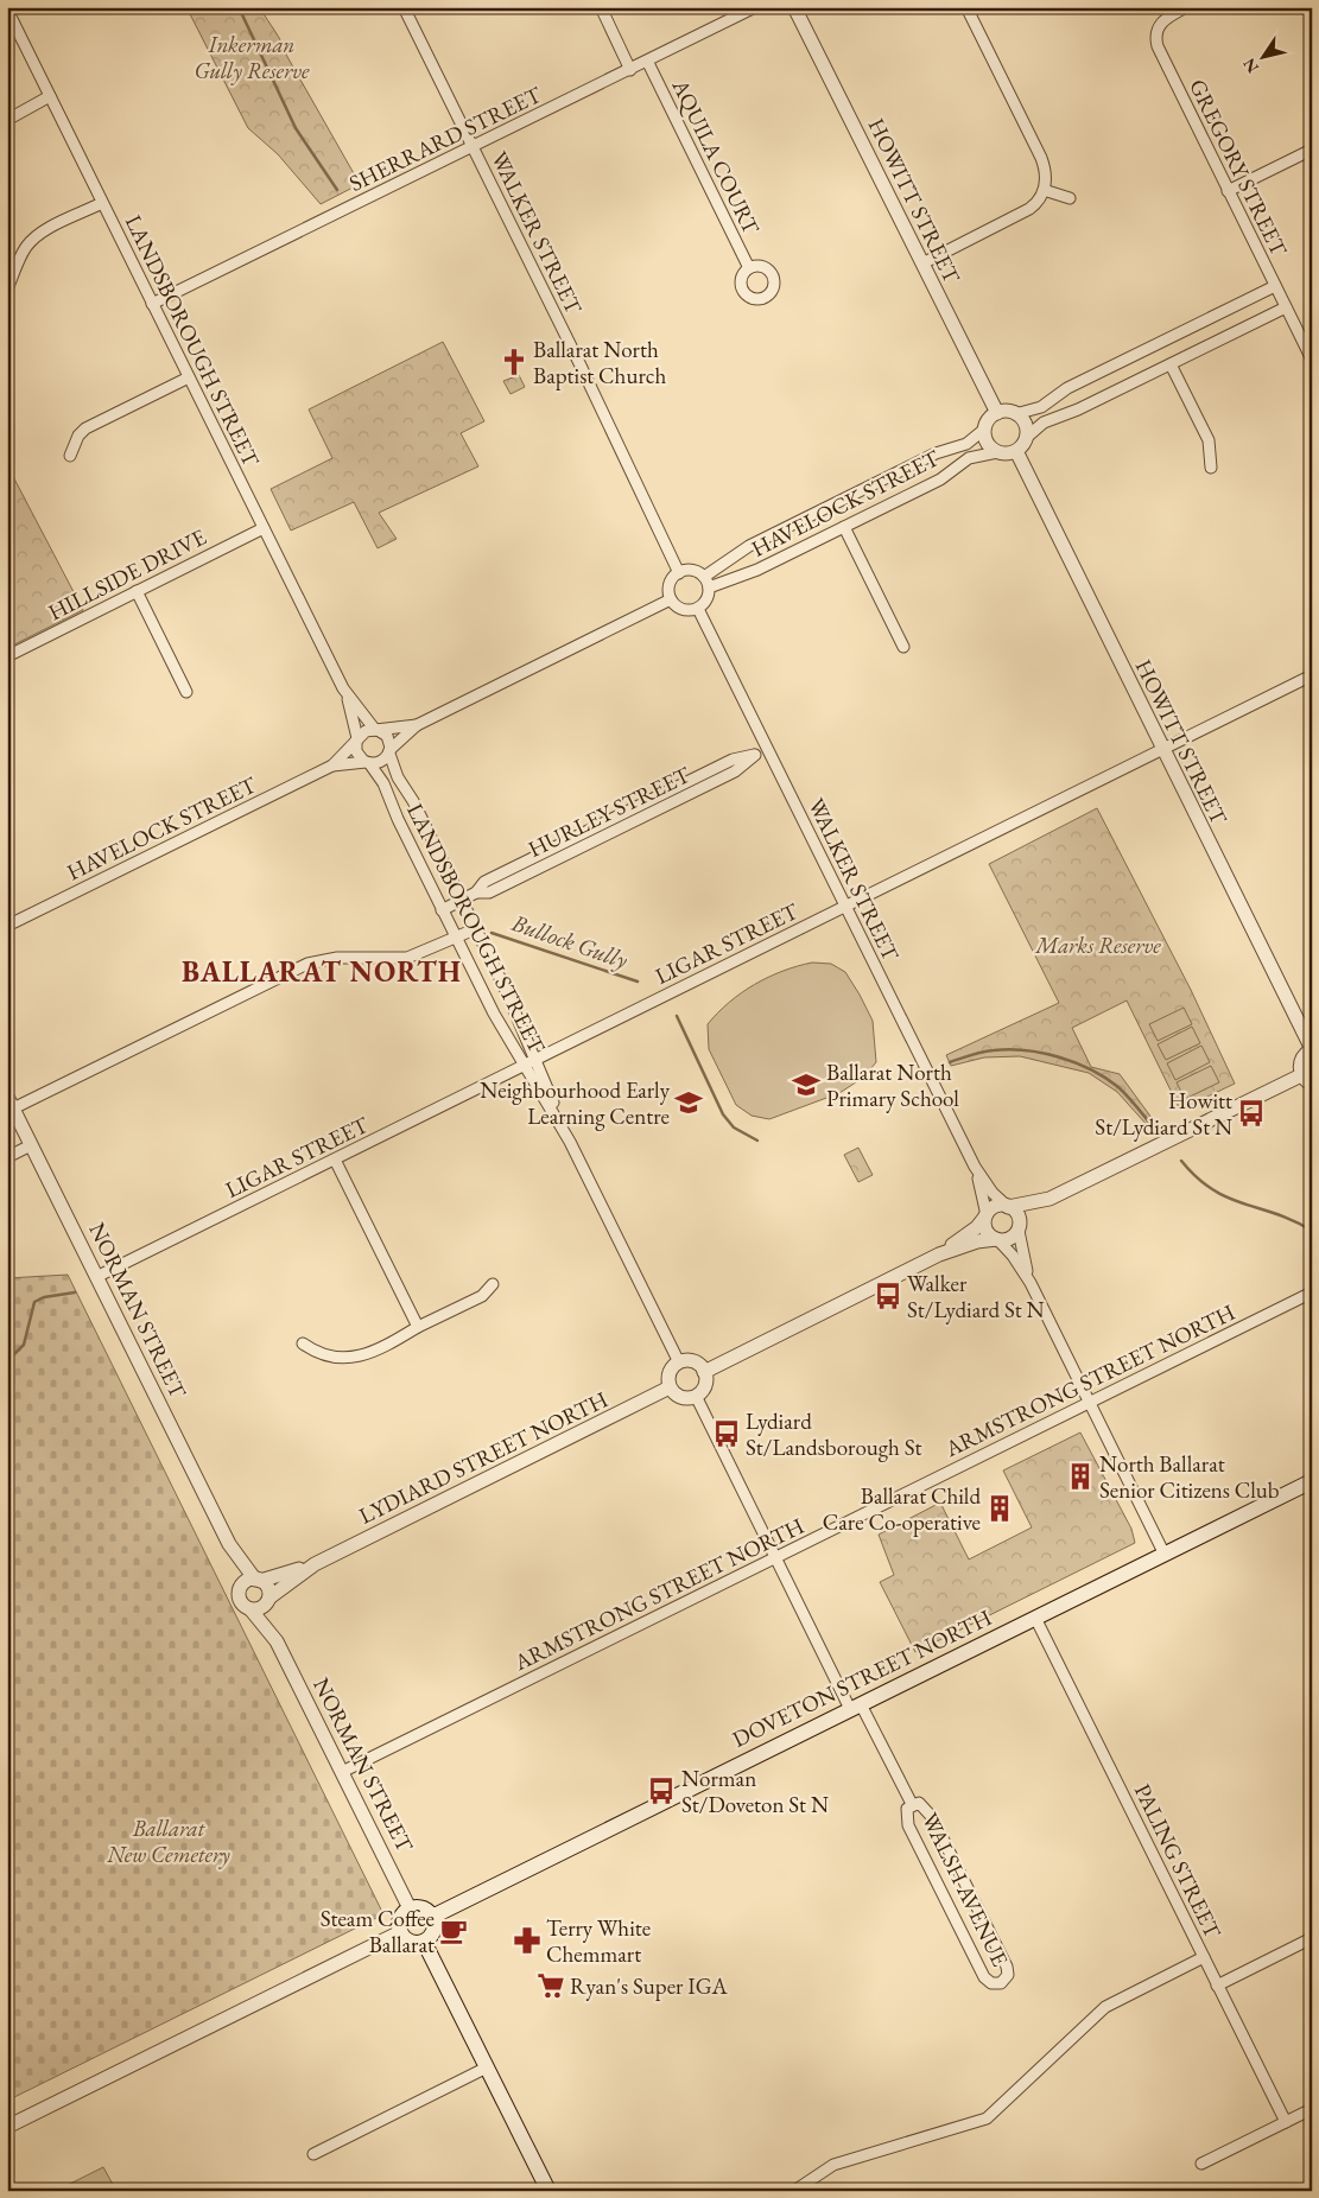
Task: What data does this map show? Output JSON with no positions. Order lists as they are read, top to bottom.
{
  "streets": {
    "main road": ["DOVETON STREET NORTH"],
    "street": [
      "SHERRARD STREET",
      "AQUILA COURT",
      "GREGORY STREET",
      "HOWITT STREET",
      "WALKER STREET",
      "LANDSBOROUGH STREET",
      "HAVELOCK STREET",
      "HILLSIDE DRIVE",
      "HURLEY STREET",
      "LIGAR STREET",
      "NORMAN STREET",
      "ARMSTRONG STREET NORTH",
      "LYDIARD STREET NORTH",
      "PALING STREET",
      "WALSH AVENUE"
    ]
  },
  "crossings": [
    ["SHERRARD STREET", "AQUILA COURT"],
    ["SHERRARD STREET", "WALKER STREET"],
    ["SHERRARD STREET", "LANDSBOROUGH STREET"],
    ["HOWITT STREET", "HAVELOCK STREET"],
    ["HOWITT STREET", "LIGAR STREET"],
    ["WALKER STREET", "HAVELOCK STREET"],
    ["WALKER STREET", "HURLEY STREET"],
    ["WALKER STREET", "LIGAR STREET"],
    ["LANDSBOROUGH STREET", "HAVELOCK STREET"],
    ["LANDSBOROUGH STREET", "HILLSIDE DRIVE"],
    ["LANDSBOROUGH STREET", "HURLEY STREET"],
    ["LANDSBOROUGH STREET", "LIGAR STREET"],
    ["LANDSBOROUGH STREET", "LYDIARD STREET NORTH"],
    ["LIGAR STREET", "NORMAN STREET"],
    ["NORMAN STREET", "ARMSTRONG STREET NORTH"],
    ["NORMAN STREET", "LYDIARD STREET NORTH"],
    ["NORMAN STREET", "DOVETON STREET NORTH"],
    ["DOVETON STREET NORTH", "PALING STREET"],
    ["DOVETON STREET NORTH", "WALSH AVENUE"]
  ],
  "districts": ["BALLARAT NORTH"],
  "water": ["Bullock Gully"],
  "parks": ["Inkerman Gully Reserve", "Marks Reserve", "Ballarat New Cemetery"],
  "places": {
    "church": ["Ballarat North Baptist Church"],
    "school or university": ["Ballarat North Primary School", "Neighbourhood Early Learning Centre"],
    "bus stop": [
      "Howitt St/Lydiard St N",
      "Walker St/Lydiard St N",
      "Lydiard St/Landsborough St",
      "Norman St/Doveton St N"
    ],
    "building": ["North Ballarat Senior Citizens Club", "Ballarat Child Care Co-operative"],
    "cafe": ["Steam Coffee Ballarat"],
    "pharmacy": ["Terry White Chemmart"],
    "supermarket": ["Ryan's Super IGA"]
  },
  "north": "bottom left"
}
